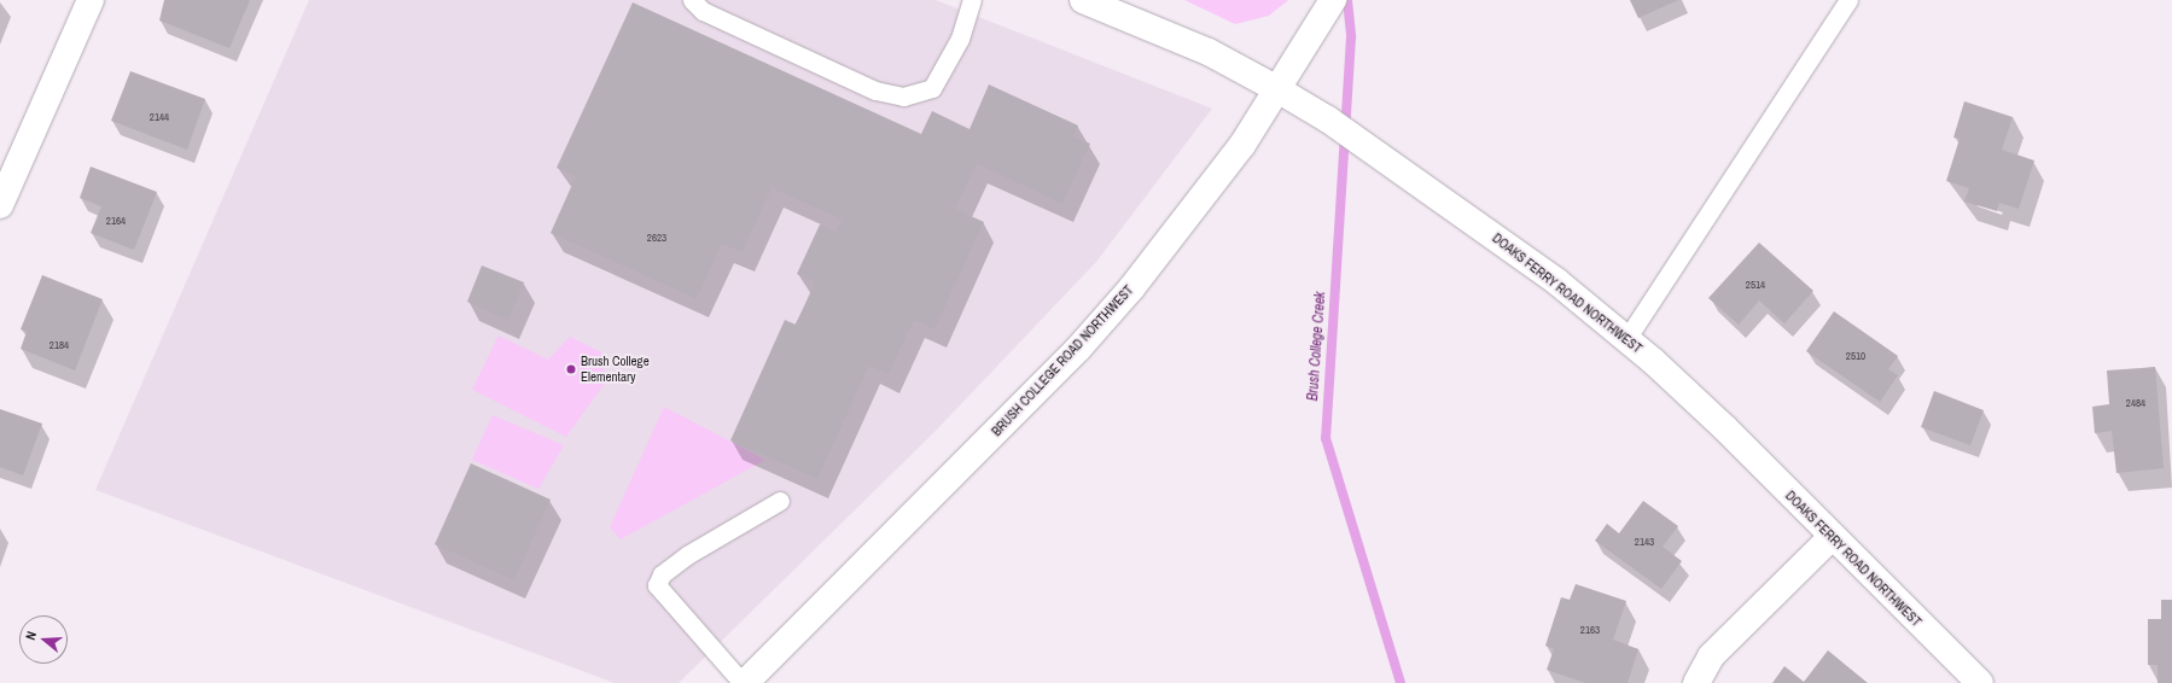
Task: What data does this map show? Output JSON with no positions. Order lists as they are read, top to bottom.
{
  "streets": {
    "street": ["DOAKS FERRY ROAD NORTHWEST", "BRUSH COLLEGE ROAD NORTHWEST"]
  },
  "crossings": [
    ["DOAKS FERRY ROAD NORTHWEST", "BRUSH COLLEGE ROAD NORTHWEST"]
  ],
  "water": ["Brush College Creek"],
  "places": ["Brush College Elementary"],
  "house_numbers": [
    "2144",
    "2164",
    "2623",
    "2514",
    "2184",
    "2510",
    "2484",
    "2143",
    "2163"
  ],
  "north": "left"
}
